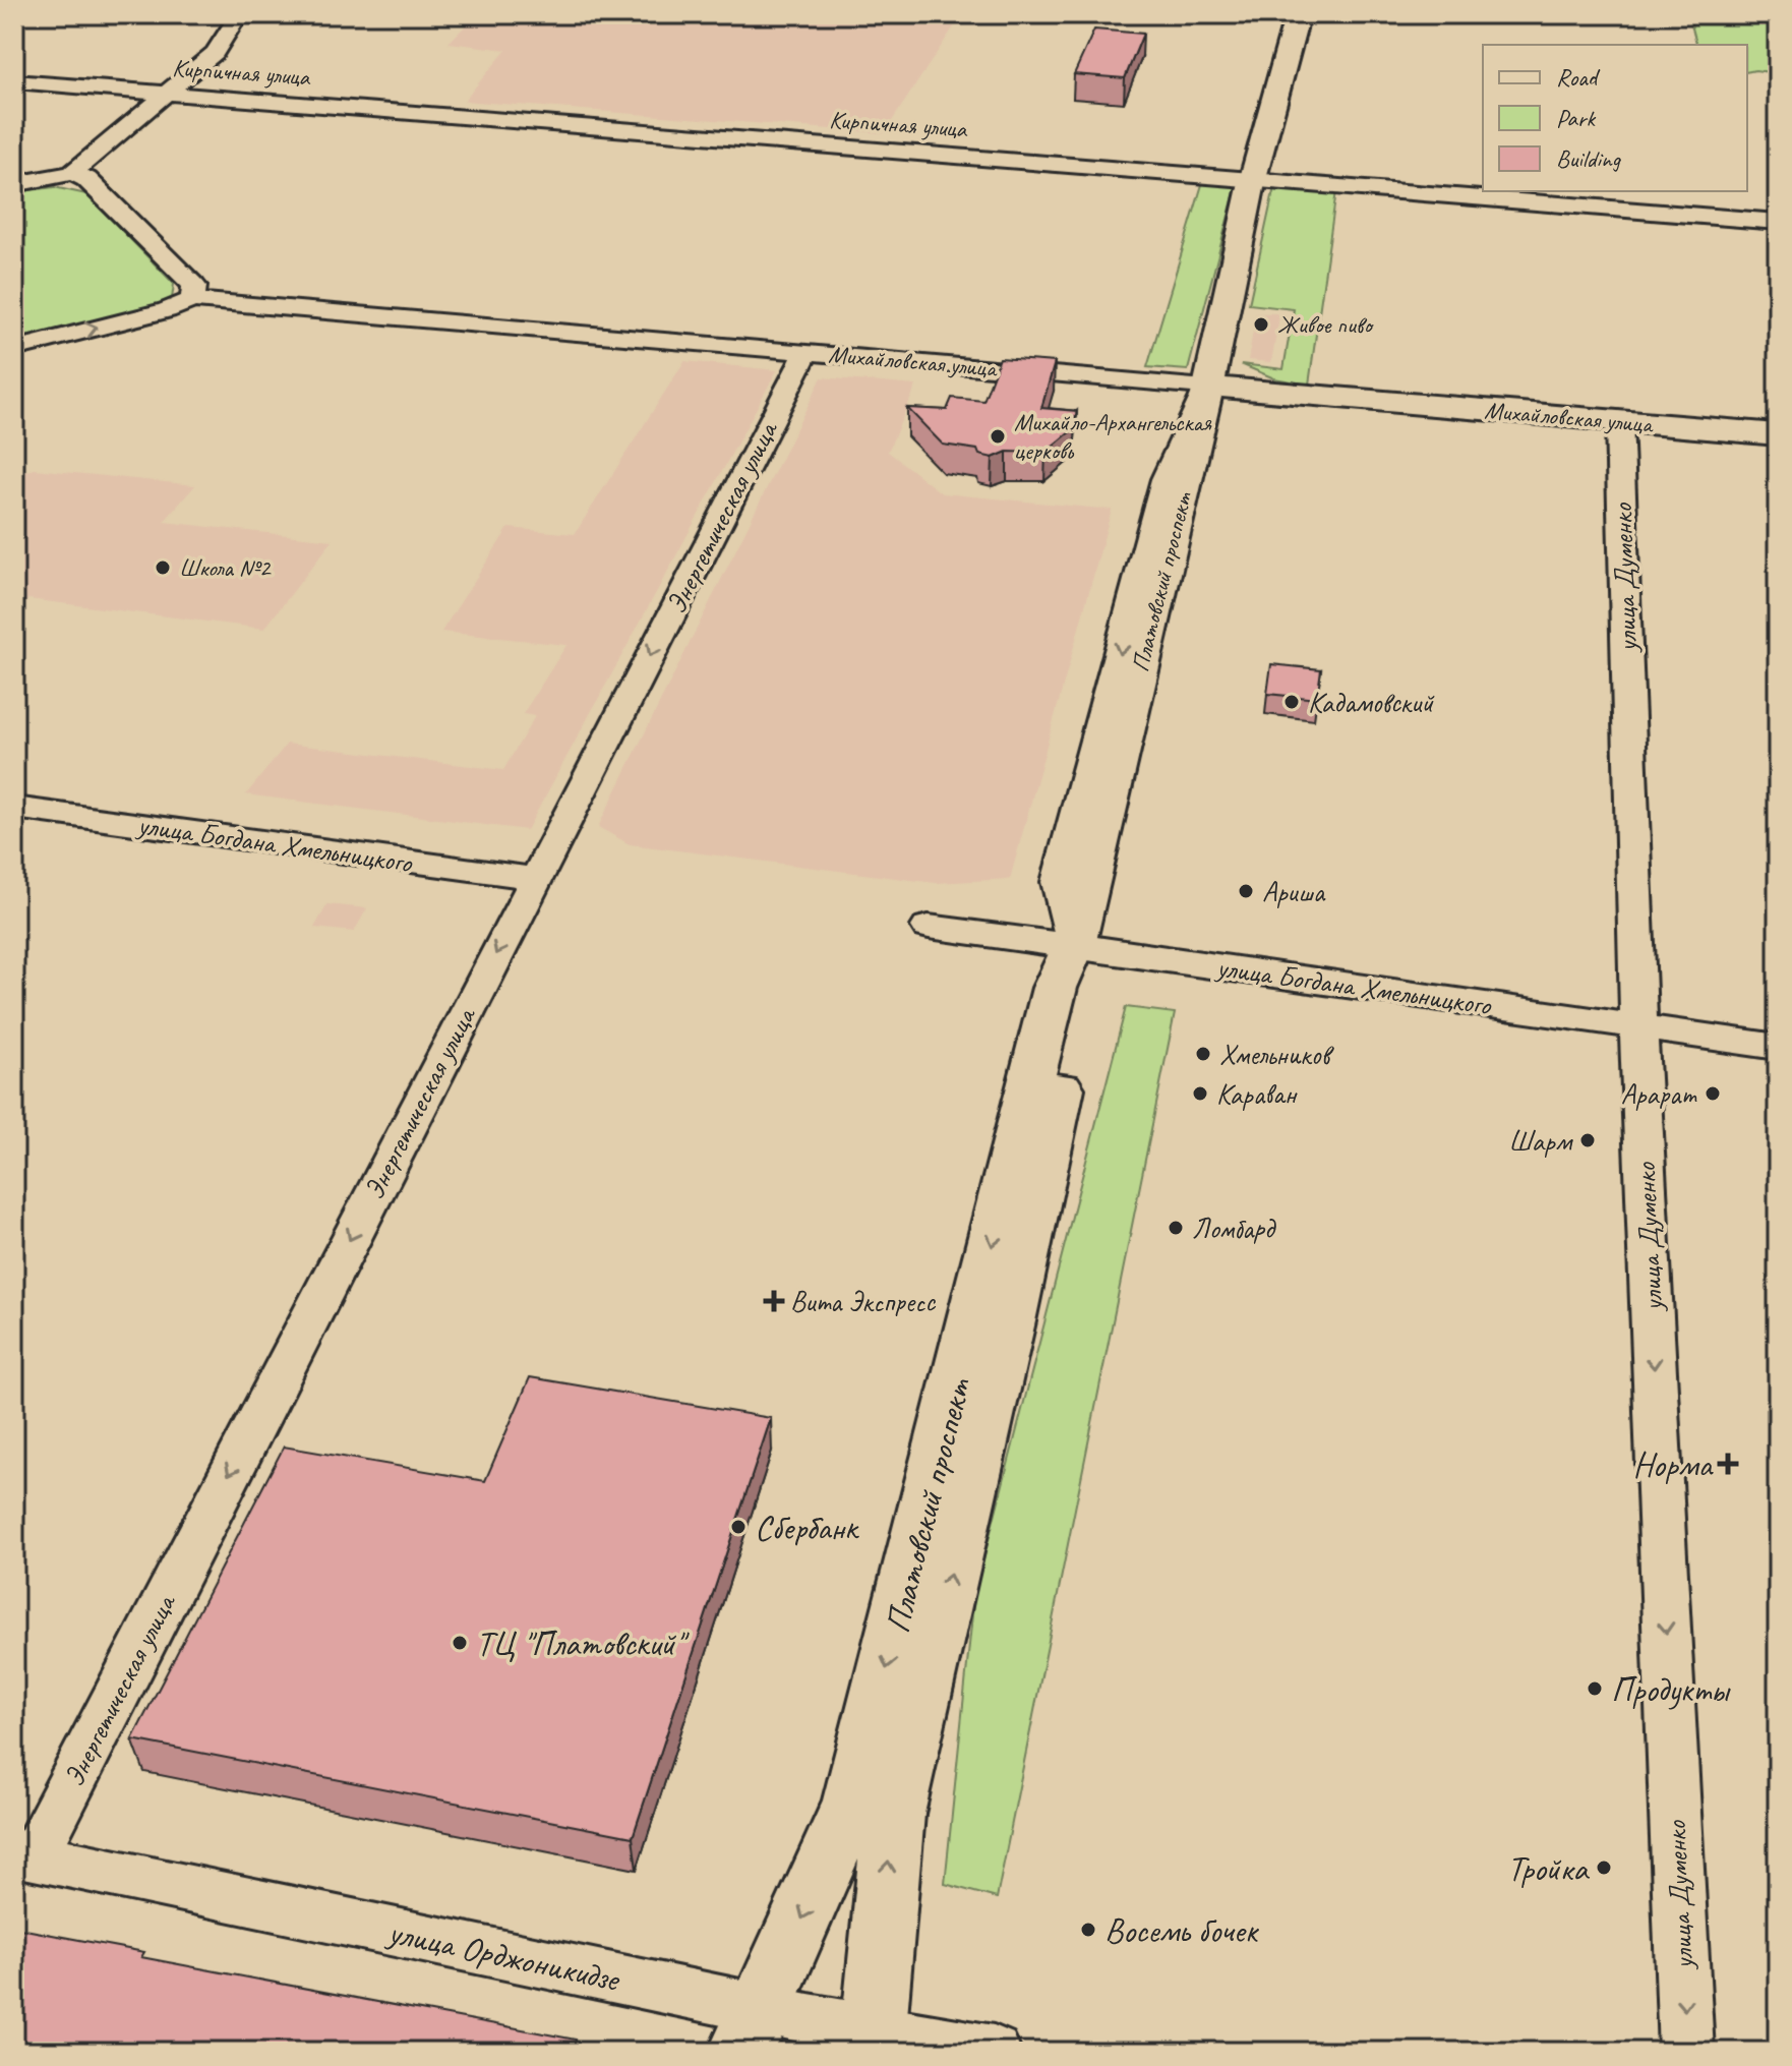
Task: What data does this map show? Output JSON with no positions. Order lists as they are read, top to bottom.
{
  "streets": {
    "main road": ["Михайловская улица", "Платовский проспект"],
    "street": [
      "Кирпичная улица",
      "Энергетическая улица",
      "улица Думенко",
      "улица Богдана Хмельницкого",
      "улица Орджоникидзе"
    ]
  },
  "crossings": [
    ["Кирпичная улица", "Платовский проспект"],
    ["Михайловская улица", "Энергетическая улица"],
    ["Михайловская улица", "улица Думенко"],
    ["Михайловская улица", "Платовский проспект"],
    ["Энергетическая улица", "улица Богдана Хмельницкого"],
    ["Энергетическая улица", "улица Орджоникидзе"],
    ["улица Думенко", "улица Богдана Хмельницкого"],
    ["Платовский проспект", "улица Богдана Хмельницкого"],
    ["Платовский проспект", "улица Орджоникидзе"]
  ],
  "one_way": ["Энергетическая улица", "улица Думенко"],
  "places": {
    "other": [
      "Живое пиво",
      "Михайло-Архангельская церковь",
      "Школа №2",
      "Кадамовский",
      "Ариша",
      "Хмельников",
      "Караван",
      "Арарат",
      "Шарм",
      "Ломбард",
      "Сбербанк",
      "ТЦ \"Платовский\"",
      "Продукты",
      "Тройка",
      "Восемь бочек"
    ],
    "health": ["Вита Экспресс", "Норма"]
  },
  "legend": ["Road", "Park", "Building"]
}
